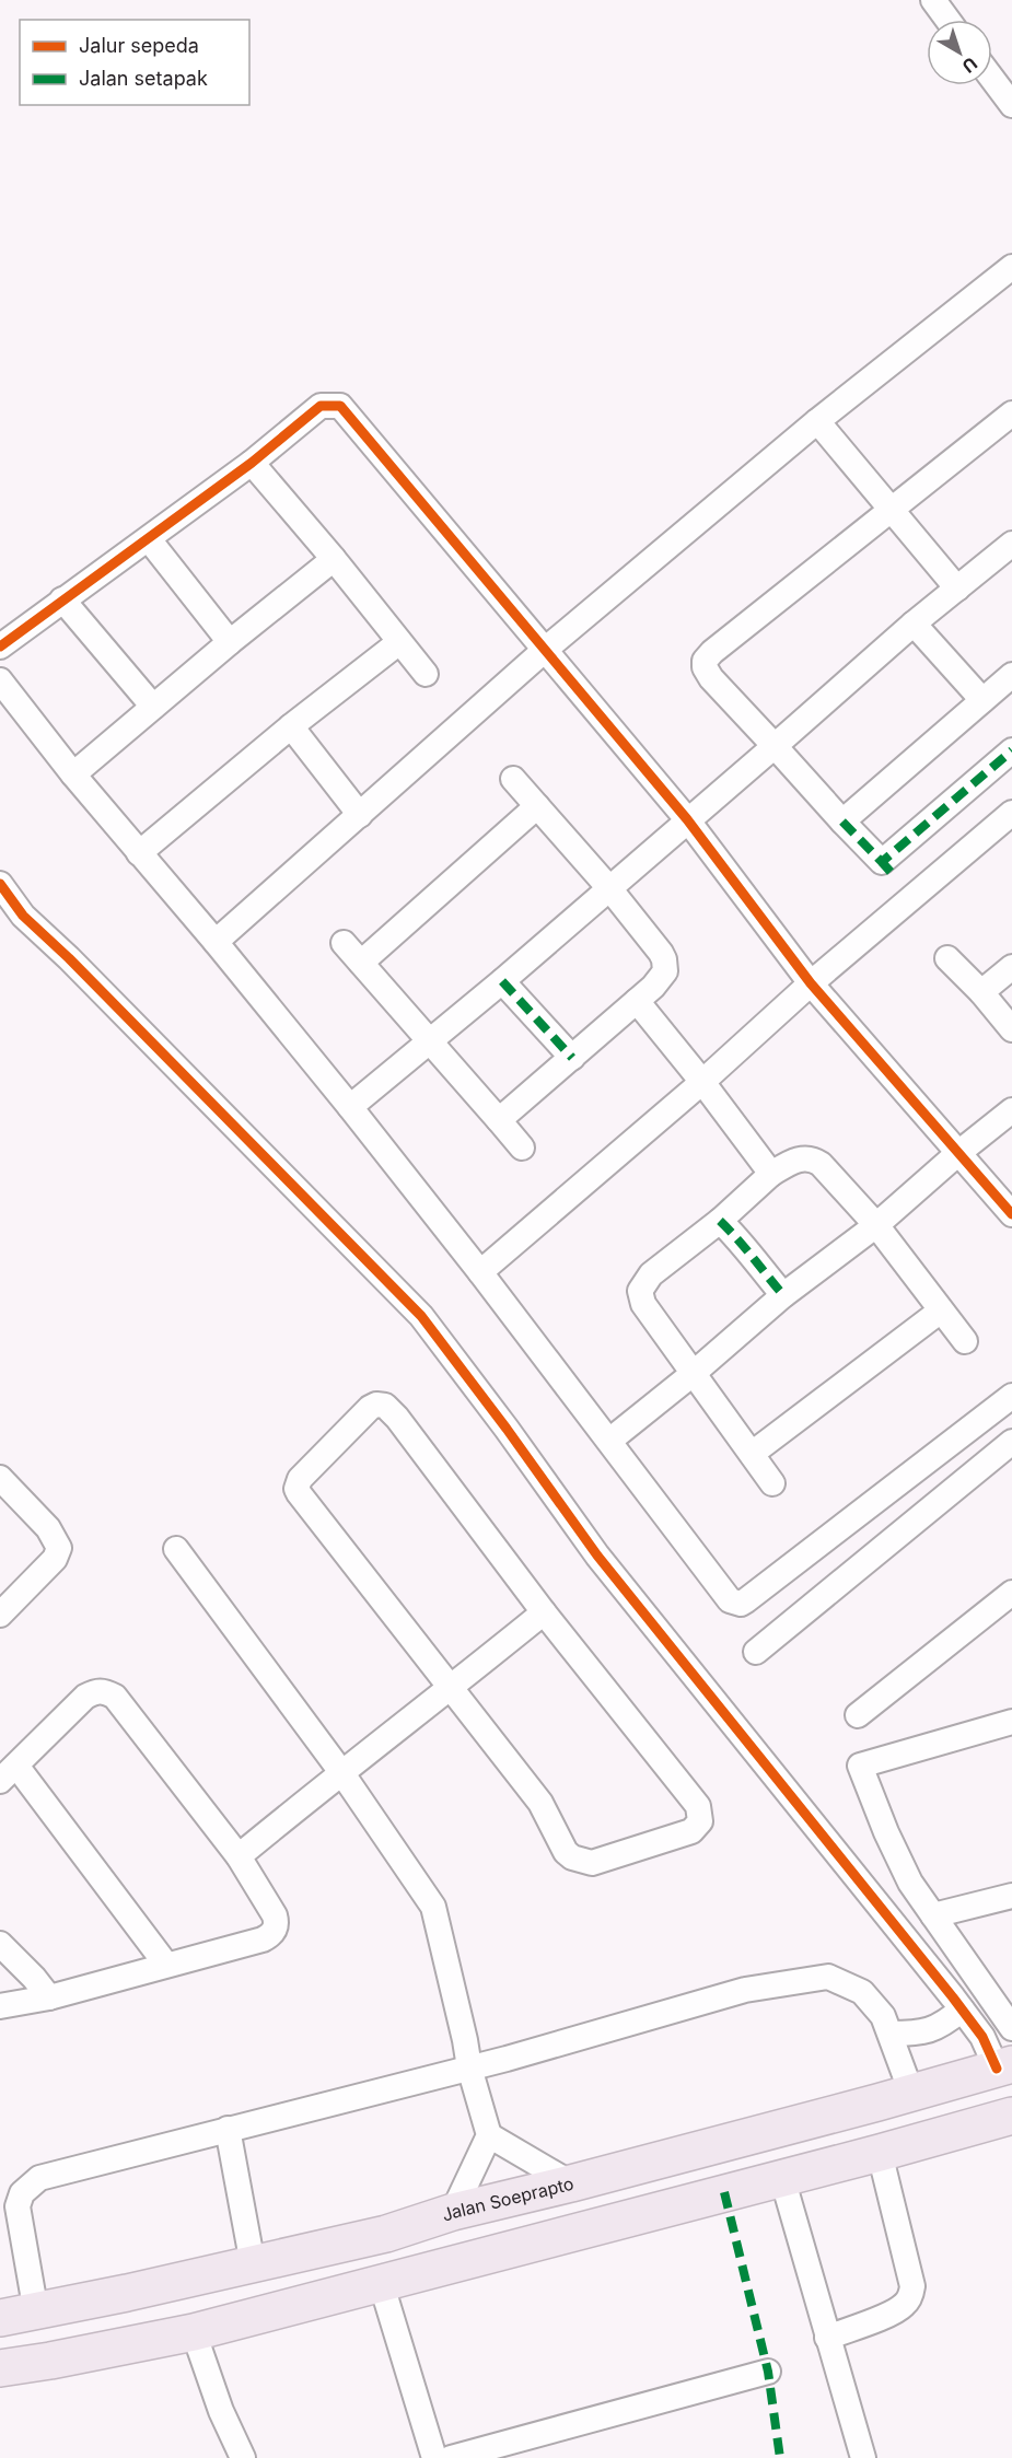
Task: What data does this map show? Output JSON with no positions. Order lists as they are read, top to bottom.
{
  "streets": {
    "highway": ["Jalan Soeprapto"]
  },
  "legend": ["Jalur sepeda", "Jalan setapak"],
  "north": "bottom right"
}
